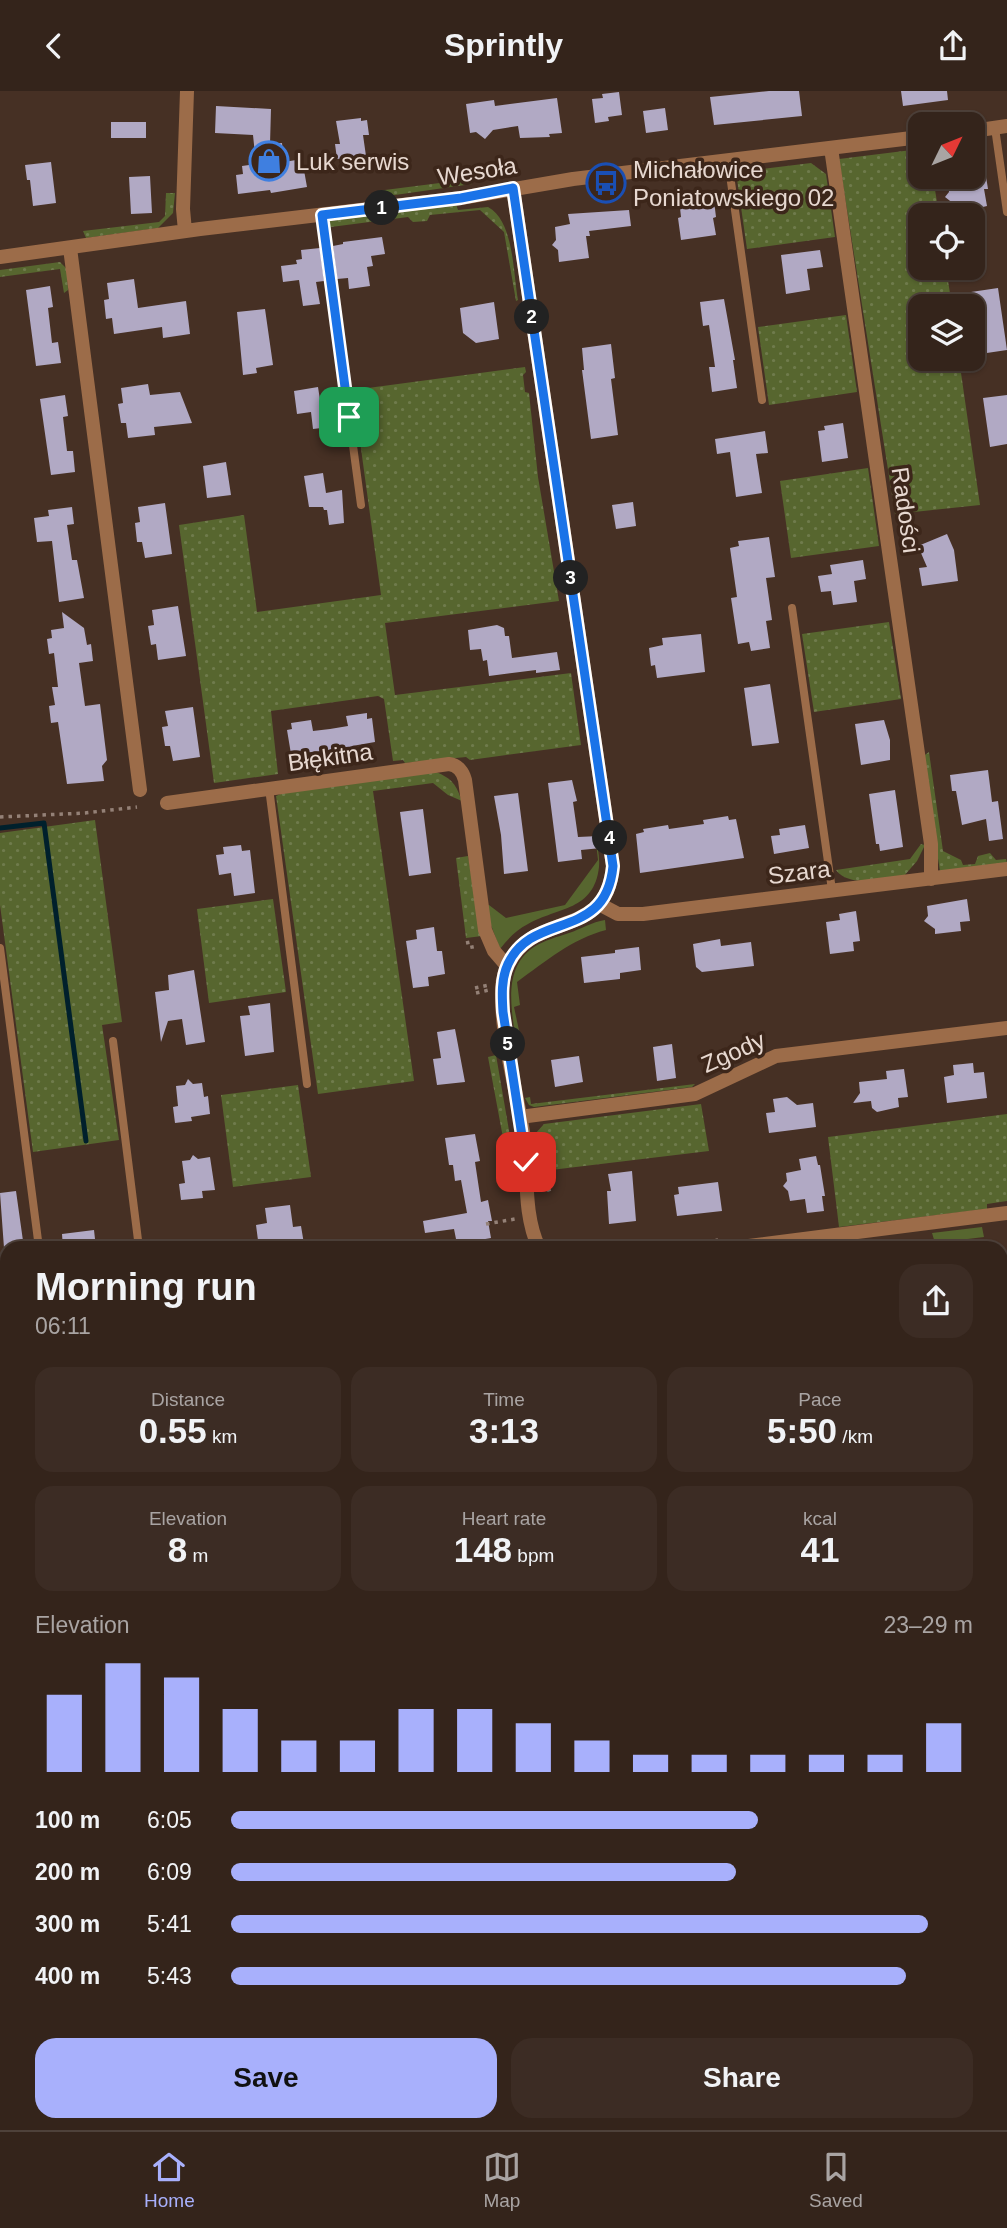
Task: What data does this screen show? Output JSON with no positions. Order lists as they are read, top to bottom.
{
  "streets": {
    "street": [
      "Wesoła",
      "Radości",
      "Błękitna",
      "Szara",
      "Zgody"
    ]
  },
  "crossings": [
    ["Wesoła", "Radości"],
    ["Radości", "Szara"]
  ],
  "places": {
    "shop": ["Luk serwis"],
    "bus stop": ["Michałowice Poniatowskiego 02"]
  },
  "north": "top right",
  "page": {
    "header": "Sprintly",
    "pins": [
      "1",
      "2",
      "3",
      "4",
      "5"
    ],
    "heading": ["Morning run", "06:11"],
    "stats": [
      ["Distance", "0.55 km"],
      ["Time", "3:13"],
      ["Pace", "5:50 /km"],
      ["Elevation", "8 m"],
      ["Heart rate", "148 bpm"],
      ["kcal", "41"]
    ],
    "chart": ["Elevation", "23–29 m"],
    "list": [
      {
        "name": "100 m",
        "note": "6:05"
      },
      {
        "name": "200 m",
        "note": "6:09"
      },
      {
        "name": "300 m",
        "note": "5:41"
      },
      {
        "name": "400 m",
        "note": "5:43"
      }
    ],
    "buttons": ["Save", "Share"],
    "tabs": ["Home", "Map", "Saved"]
  }
}
